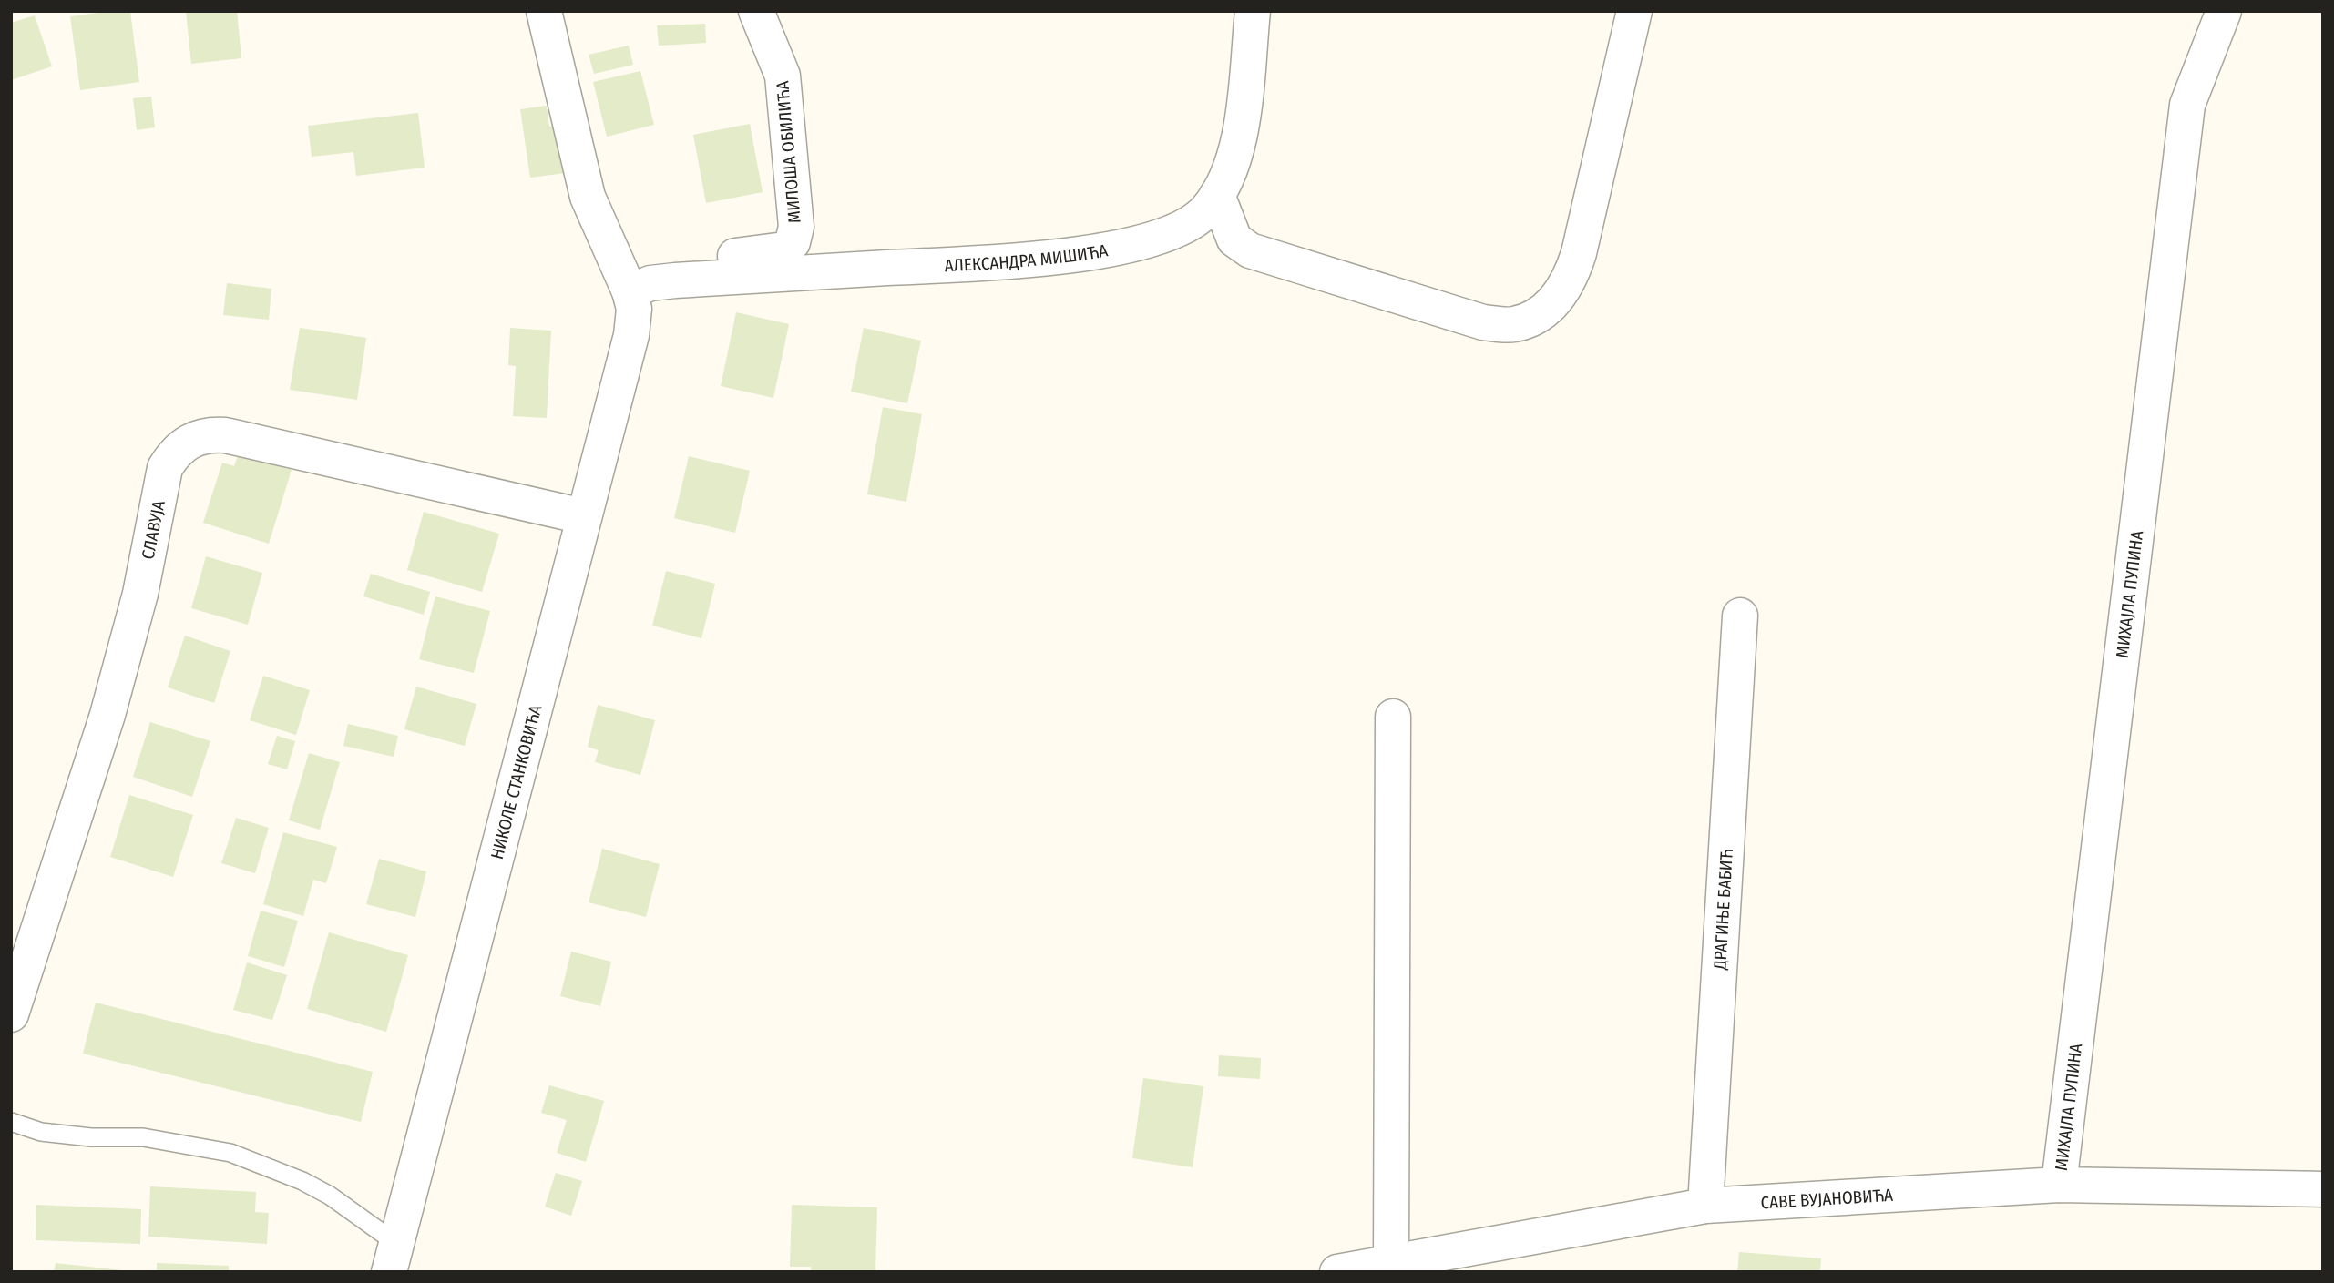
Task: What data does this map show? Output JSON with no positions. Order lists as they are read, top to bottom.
{
  "streets": {
    "street": [
      "МИЛОША ОБИЛИЋА",
      "АЛЕКСАНДРА МИШИЋА",
      "СЛАВУЈА",
      "МИХАЈЛА ПУПИНА",
      "НИКОЛЕ СТАНКОВИЋА",
      "ДРАГИЊЕ БАБИЋ",
      "САВЕ ВУЈАНОВИЋА"
    ]
  },
  "crossings": [
    ["МИЛОША ОБИЛИЋА", "АЛЕКСАНДРА МИШИЋА"],
    ["АЛЕКСАНДРА МИШИЋА", "НИКОЛЕ СТАНКОВИЋА"],
    ["СЛАВУЈА", "НИКОЛЕ СТАНКОВИЋА"],
    ["МИХАЈЛА ПУПИНА", "САВЕ ВУЈАНОВИЋА"],
    ["ДРАГИЊЕ БАБИЋ", "САВЕ ВУЈАНОВИЋА"]
  ]
}
